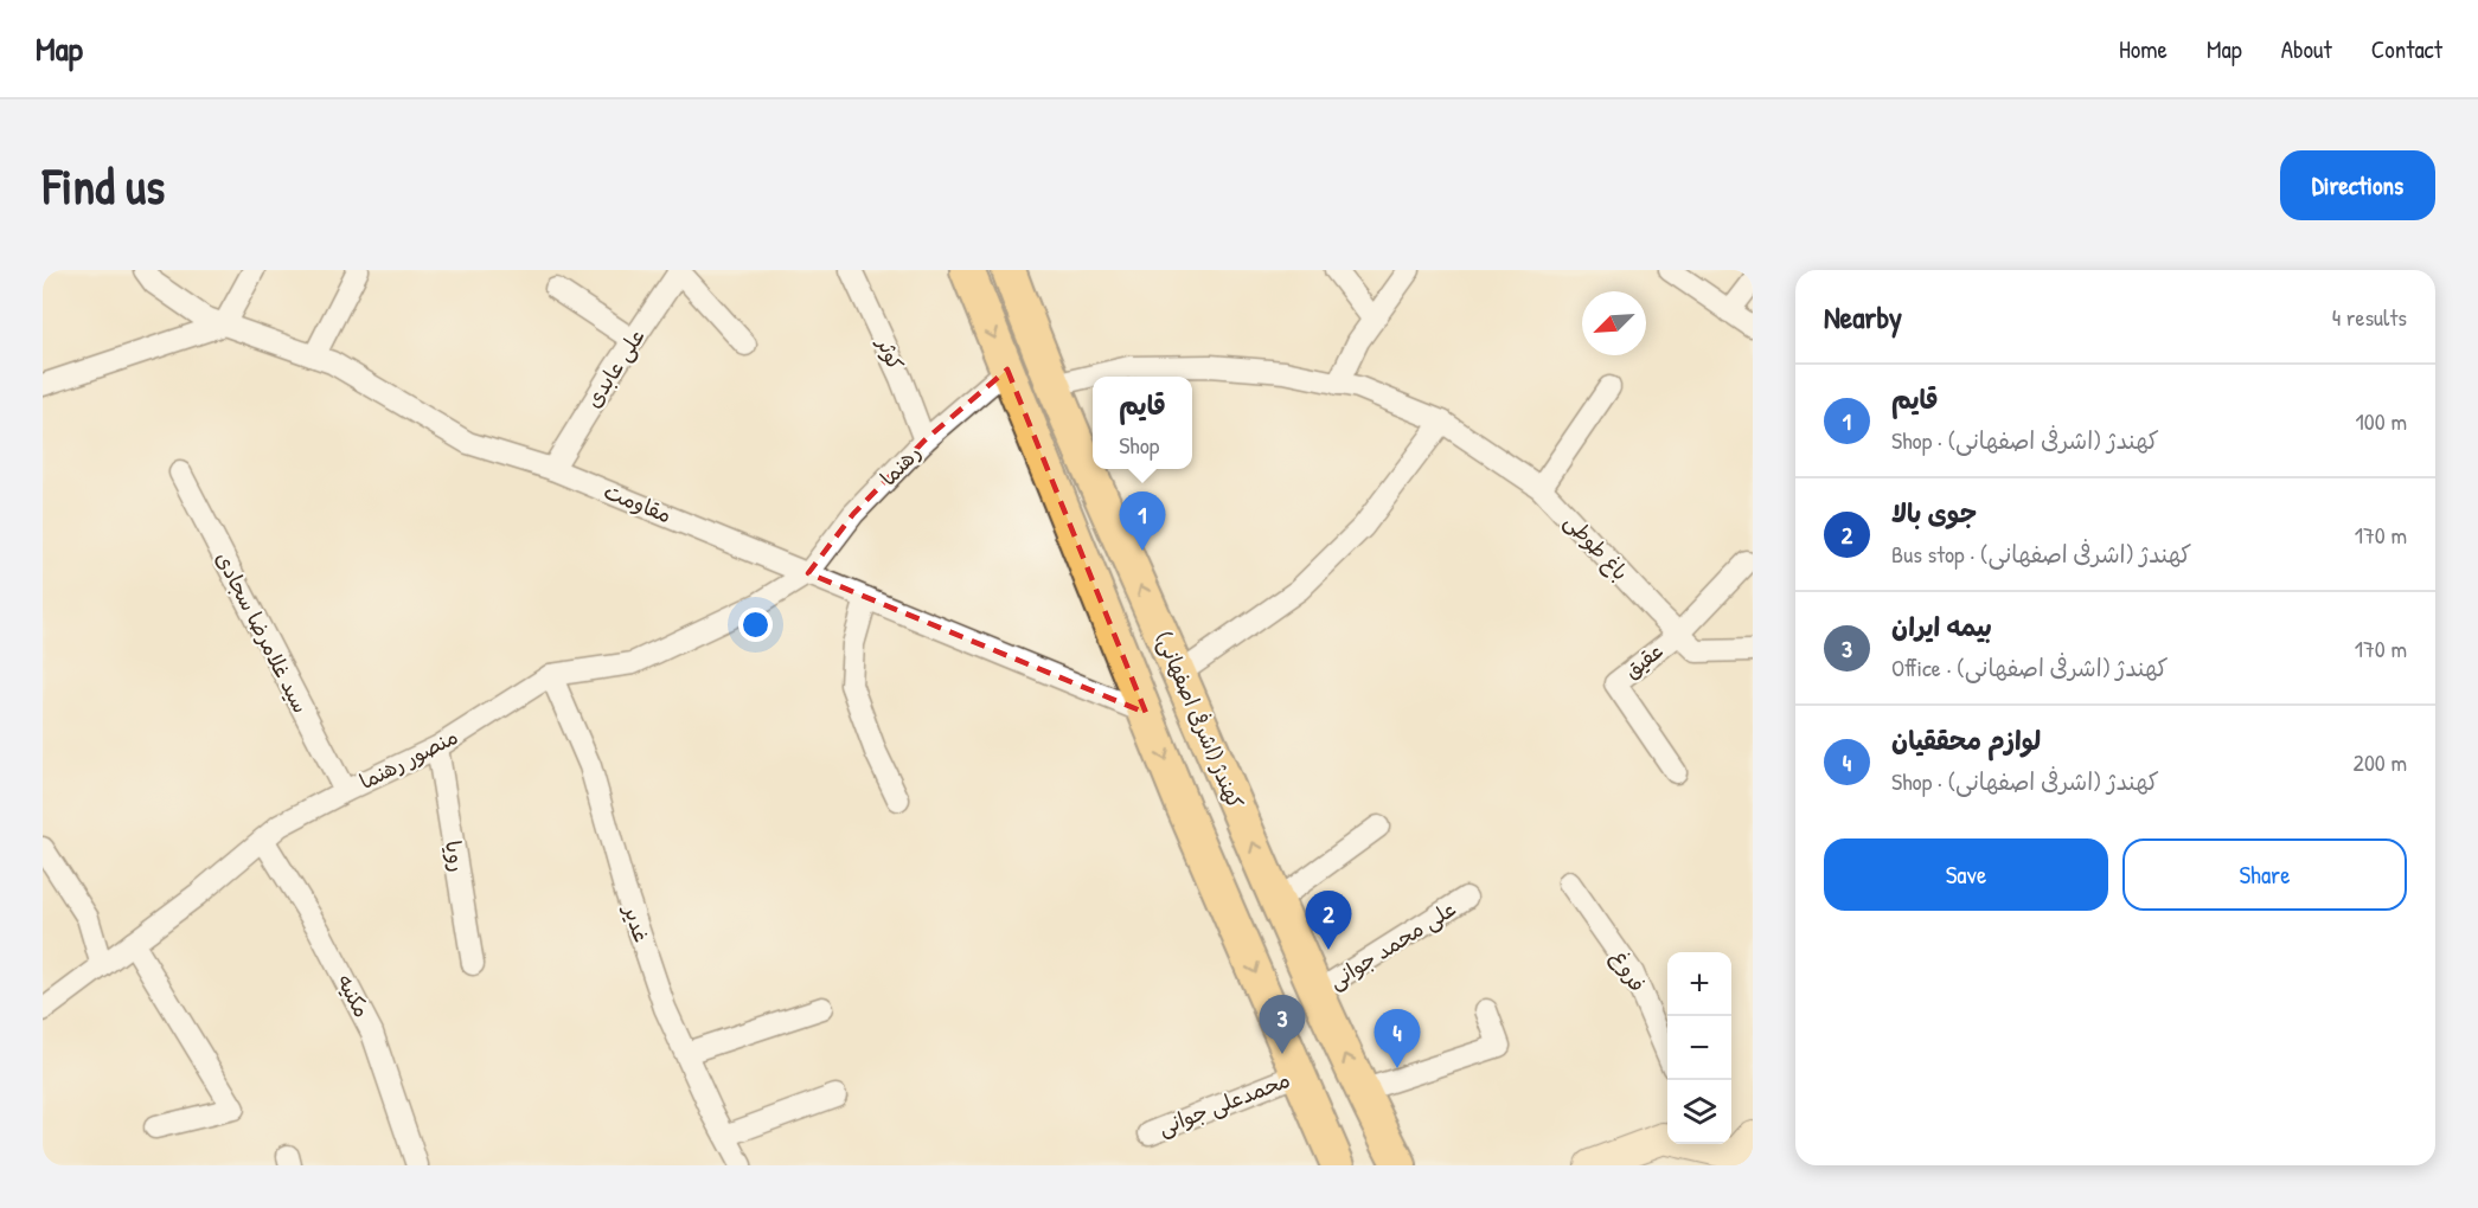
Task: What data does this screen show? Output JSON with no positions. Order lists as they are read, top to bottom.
{
  "streets": {
    "main road": ["کهندژ (اشرفی اصفهانی)"],
    "street": [
      "کوثر",
      "علی عابدی",
      "رهنما",
      "مقاومت",
      "باغ طوطی",
      "سید غلامرضا سجادی",
      "عقیق",
      "منصور رهنما",
      "رویا",
      "غدیر",
      "علی محمد جوانی",
      "فروغ",
      "مکنیه",
      "محمدعلی جوانی"
    ]
  },
  "crossings": [
    ["کوثر", "رهنما"],
    ["علی عابدی", "مقاومت"],
    ["رهنما", "مقاومت"],
    ["رهنما", "منصور رهنما"],
    ["مقاومت", "منصور رهنما"],
    ["باغ طوطی", "عقیق"],
    ["باغ طوطی", "کهندژ (اشرفی اصفهانی)"],
    ["سید غلامرضا سجادی", "منصور رهنما"],
    ["کهندژ (اشرفی اصفهانی)", "علی محمد جوانی"],
    ["منصور رهنما", "رویا"],
    ["منصور رهنما", "غدیر"],
    ["منصور رهنما", "مکنیه"]
  ],
  "north": "bottom left",
  "page": {
    "header": "Map",
    "nav": [
      "Home",
      "Map",
      "About",
      "Contact"
    ],
    "buttons": [
      "Directions",
      ["Save", "Share"]
    ],
    "title": "Find us",
    "heading": ["Nearby", "4 results"],
    "list": [
      {
        "mark": "1",
        "name": "قایم",
        "note": "Shop · کهندژ (اشرفی اصفهانی)",
        "value": "100 m"
      },
      {
        "mark": "2",
        "name": "جوی بالا",
        "note": "Bus stop · کهندژ (اشرفی اصفهانی)",
        "value": "170 m"
      },
      {
        "mark": "3",
        "name": "بیمه ایران",
        "note": "Office · کهندژ (اشرفی اصفهانی)",
        "value": "170 m"
      },
      {
        "mark": "4",
        "name": "لوازم محققیان",
        "note": "Shop · کهندژ (اشرفی اصفهانی)",
        "value": "200 m"
      }
    ],
    "popup": ["قایم", "Shop"],
    "pins": [
      "1",
      "2",
      "3",
      "4"
    ],
    "map_buttons": ["+", "−"]
  }
}
